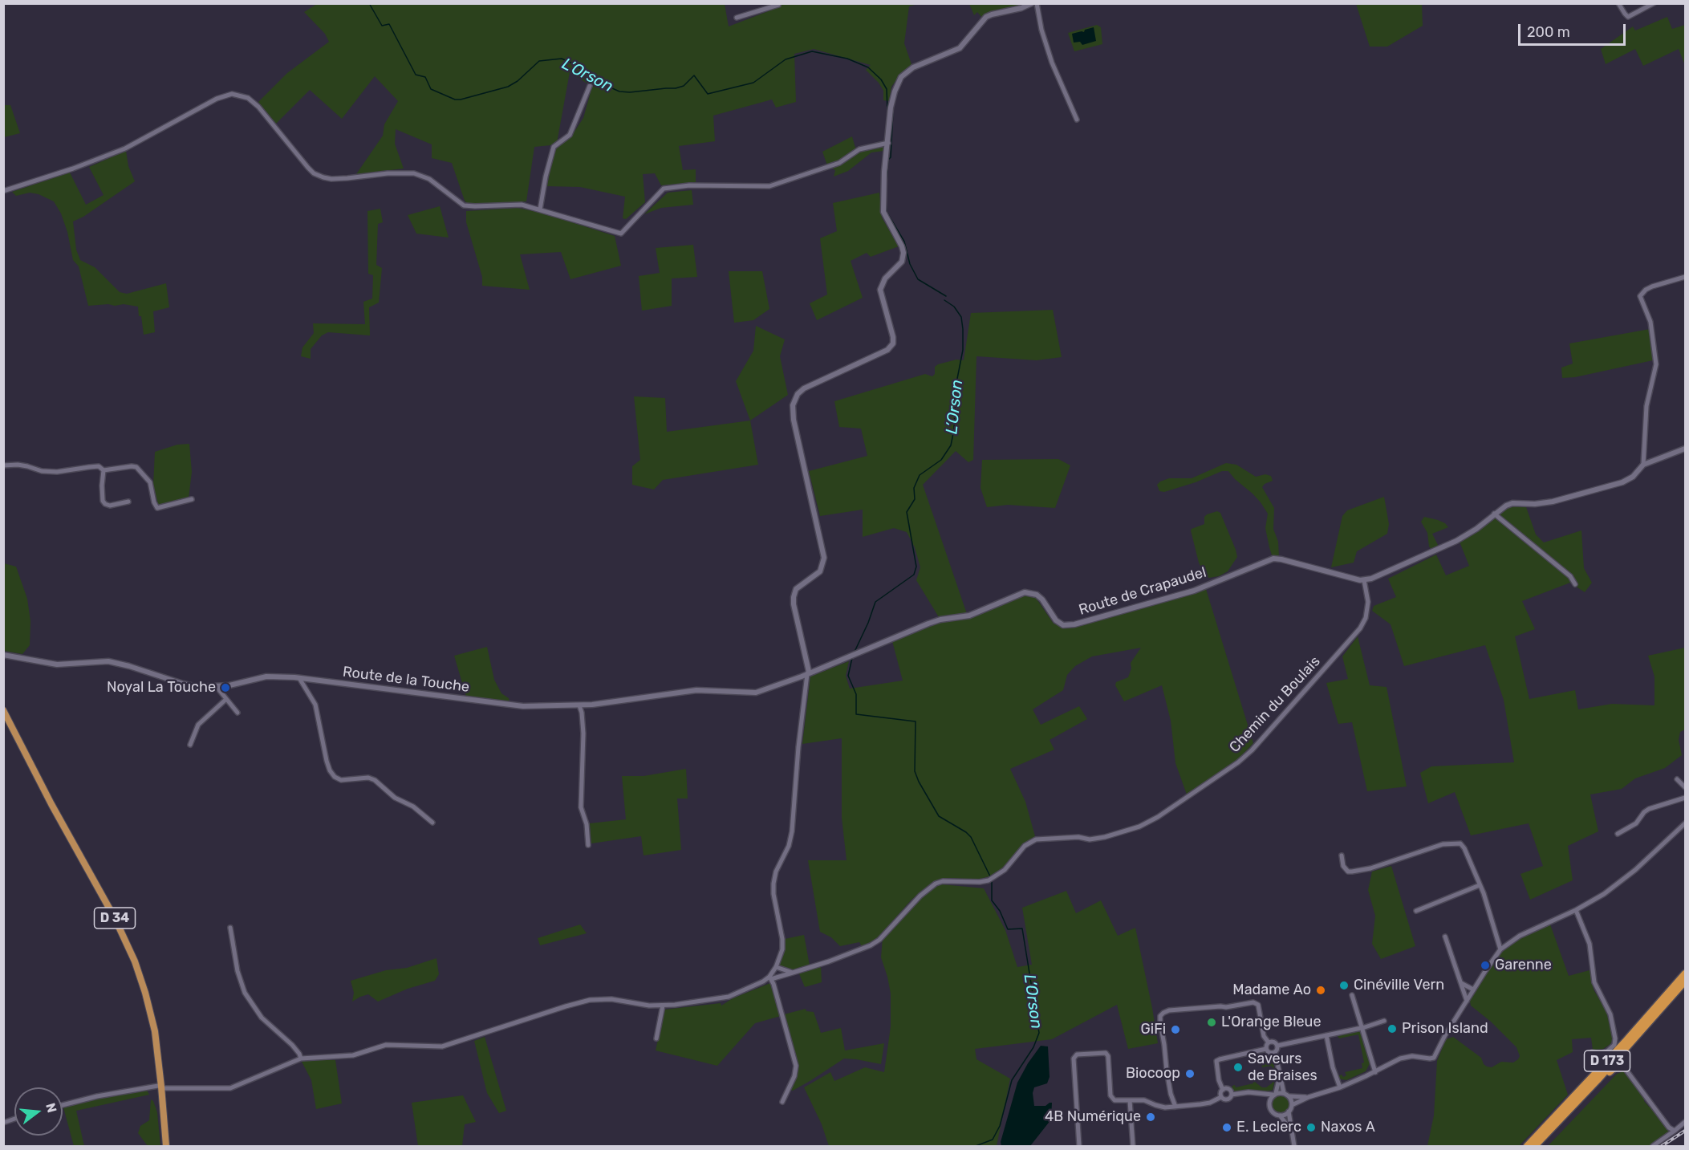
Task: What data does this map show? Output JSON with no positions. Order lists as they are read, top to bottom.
{
  "streets": {
    "highway": ["D 173"],
    "main road": ["D 34"],
    "street": ["Route de Crapaudel", "Route de la Touche", "Chemin du Boulais"]
  },
  "crossings": [
    ["Route de Crapaudel", "Route de la Touche"],
    ["Route de Crapaudel", "Chemin du Boulais"]
  ],
  "water": ["L’Orson"],
  "places": [
    "Noyal La Touche",
    "Garenne",
    "Cinéville Vern",
    "Madame Ao",
    "L'Orange Bleue",
    "Prison Island",
    "GiFi",
    "Saveurs de Braises",
    "Biocoop",
    "4B Numérique",
    "E. Leclerc",
    "Naxos A"
  ],
  "scale_bar": "200 m",
  "north": "right"
}
